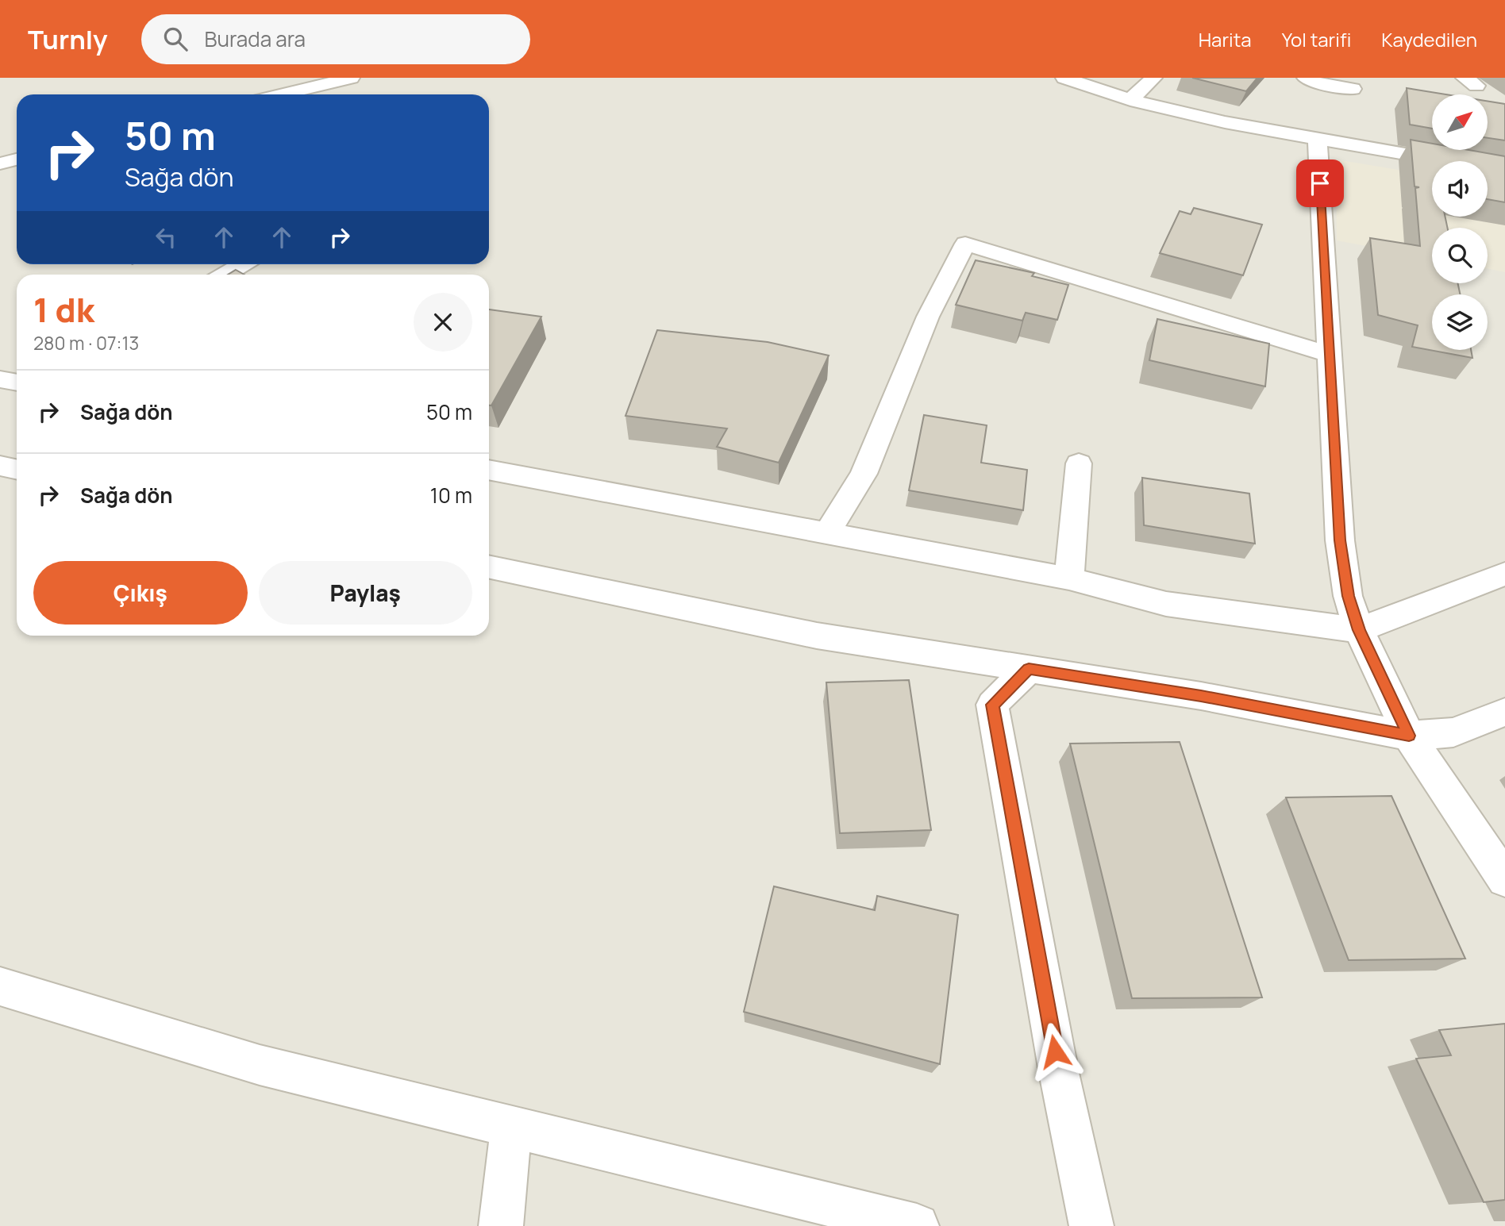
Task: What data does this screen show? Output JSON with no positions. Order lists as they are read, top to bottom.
{
  "north": "top right",
  "page": {
    "header": "Turnly",
    "search": "Burada ara",
    "nav": ["Harita", "Yol tarifi", "Kaydedilen"],
    "turn": ["50 m", "Sağa dön"],
    "heading": ["1 dk", "280 m · 07:13"],
    "list": [
      {
        "name": "Sağa dön",
        "value": "50 m"
      },
      {
        "name": "Sağa dön",
        "value": "10 m"
      }
    ],
    "buttons": ["Çıkış", "Paylaş"]
  }
}
